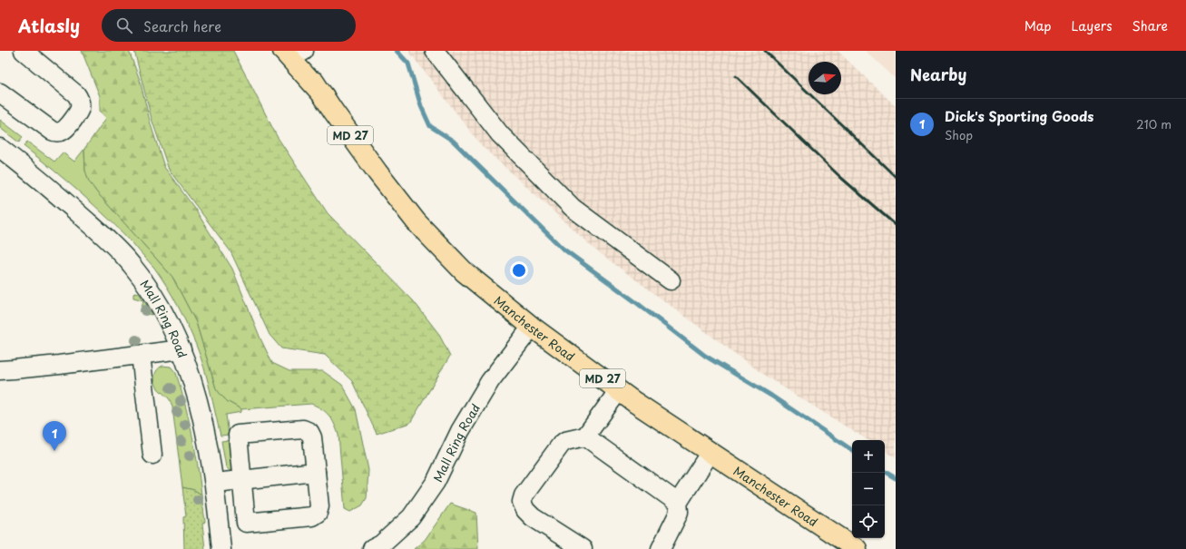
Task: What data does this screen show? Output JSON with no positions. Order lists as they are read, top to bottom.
{
  "streets": {
    "main road": ["MD 27", "Manchester Road"],
    "street": ["Mall Ring Road"]
  },
  "crossings": [
    ["Mall Ring Road", "Manchester Road"]
  ],
  "north": "right",
  "page": {
    "header": "Atlasly",
    "search": "Search here",
    "nav": ["Map", "Layers", "Share"],
    "heading": "Nearby",
    "list": [
      {
        "mark": "1",
        "name": "Dick's Sporting Goods",
        "note": "Shop",
        "value": "210 m"
      }
    ],
    "pins": "1",
    "map_buttons": ["+", "−"]
  }
}
